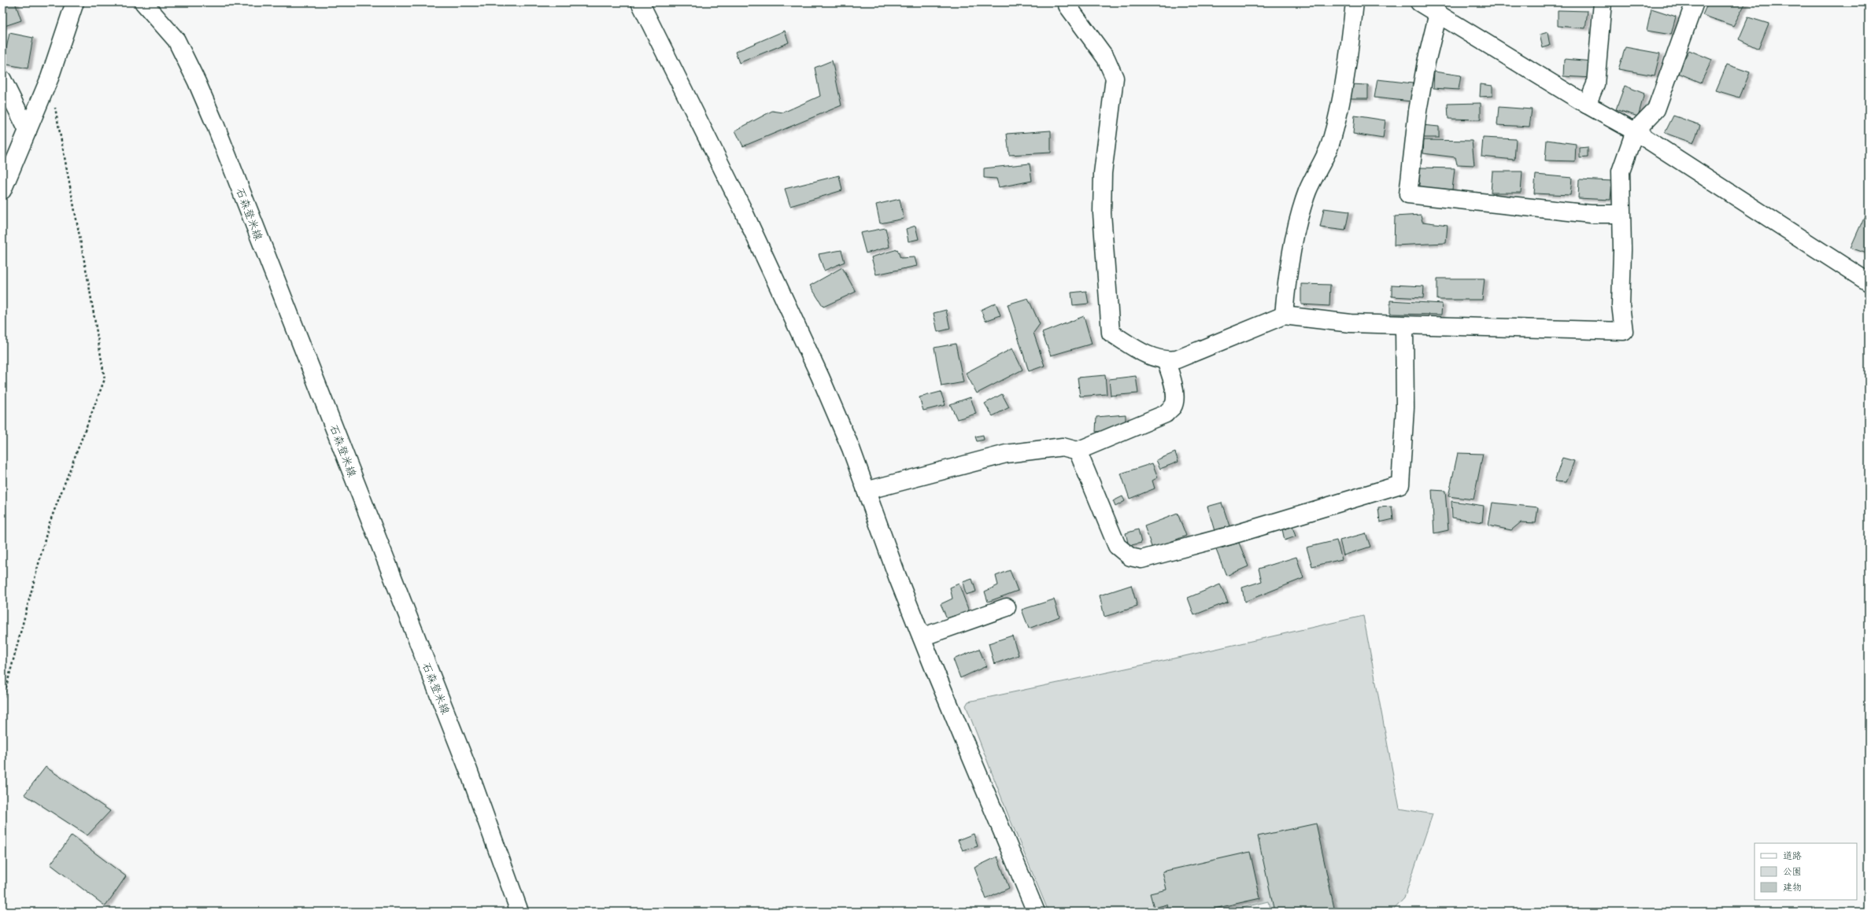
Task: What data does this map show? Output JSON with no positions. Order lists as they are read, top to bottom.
{
  "streets": {
    "street": ["石森登米線"]
  },
  "legend": ["道路", "公園", "建物"]
}
